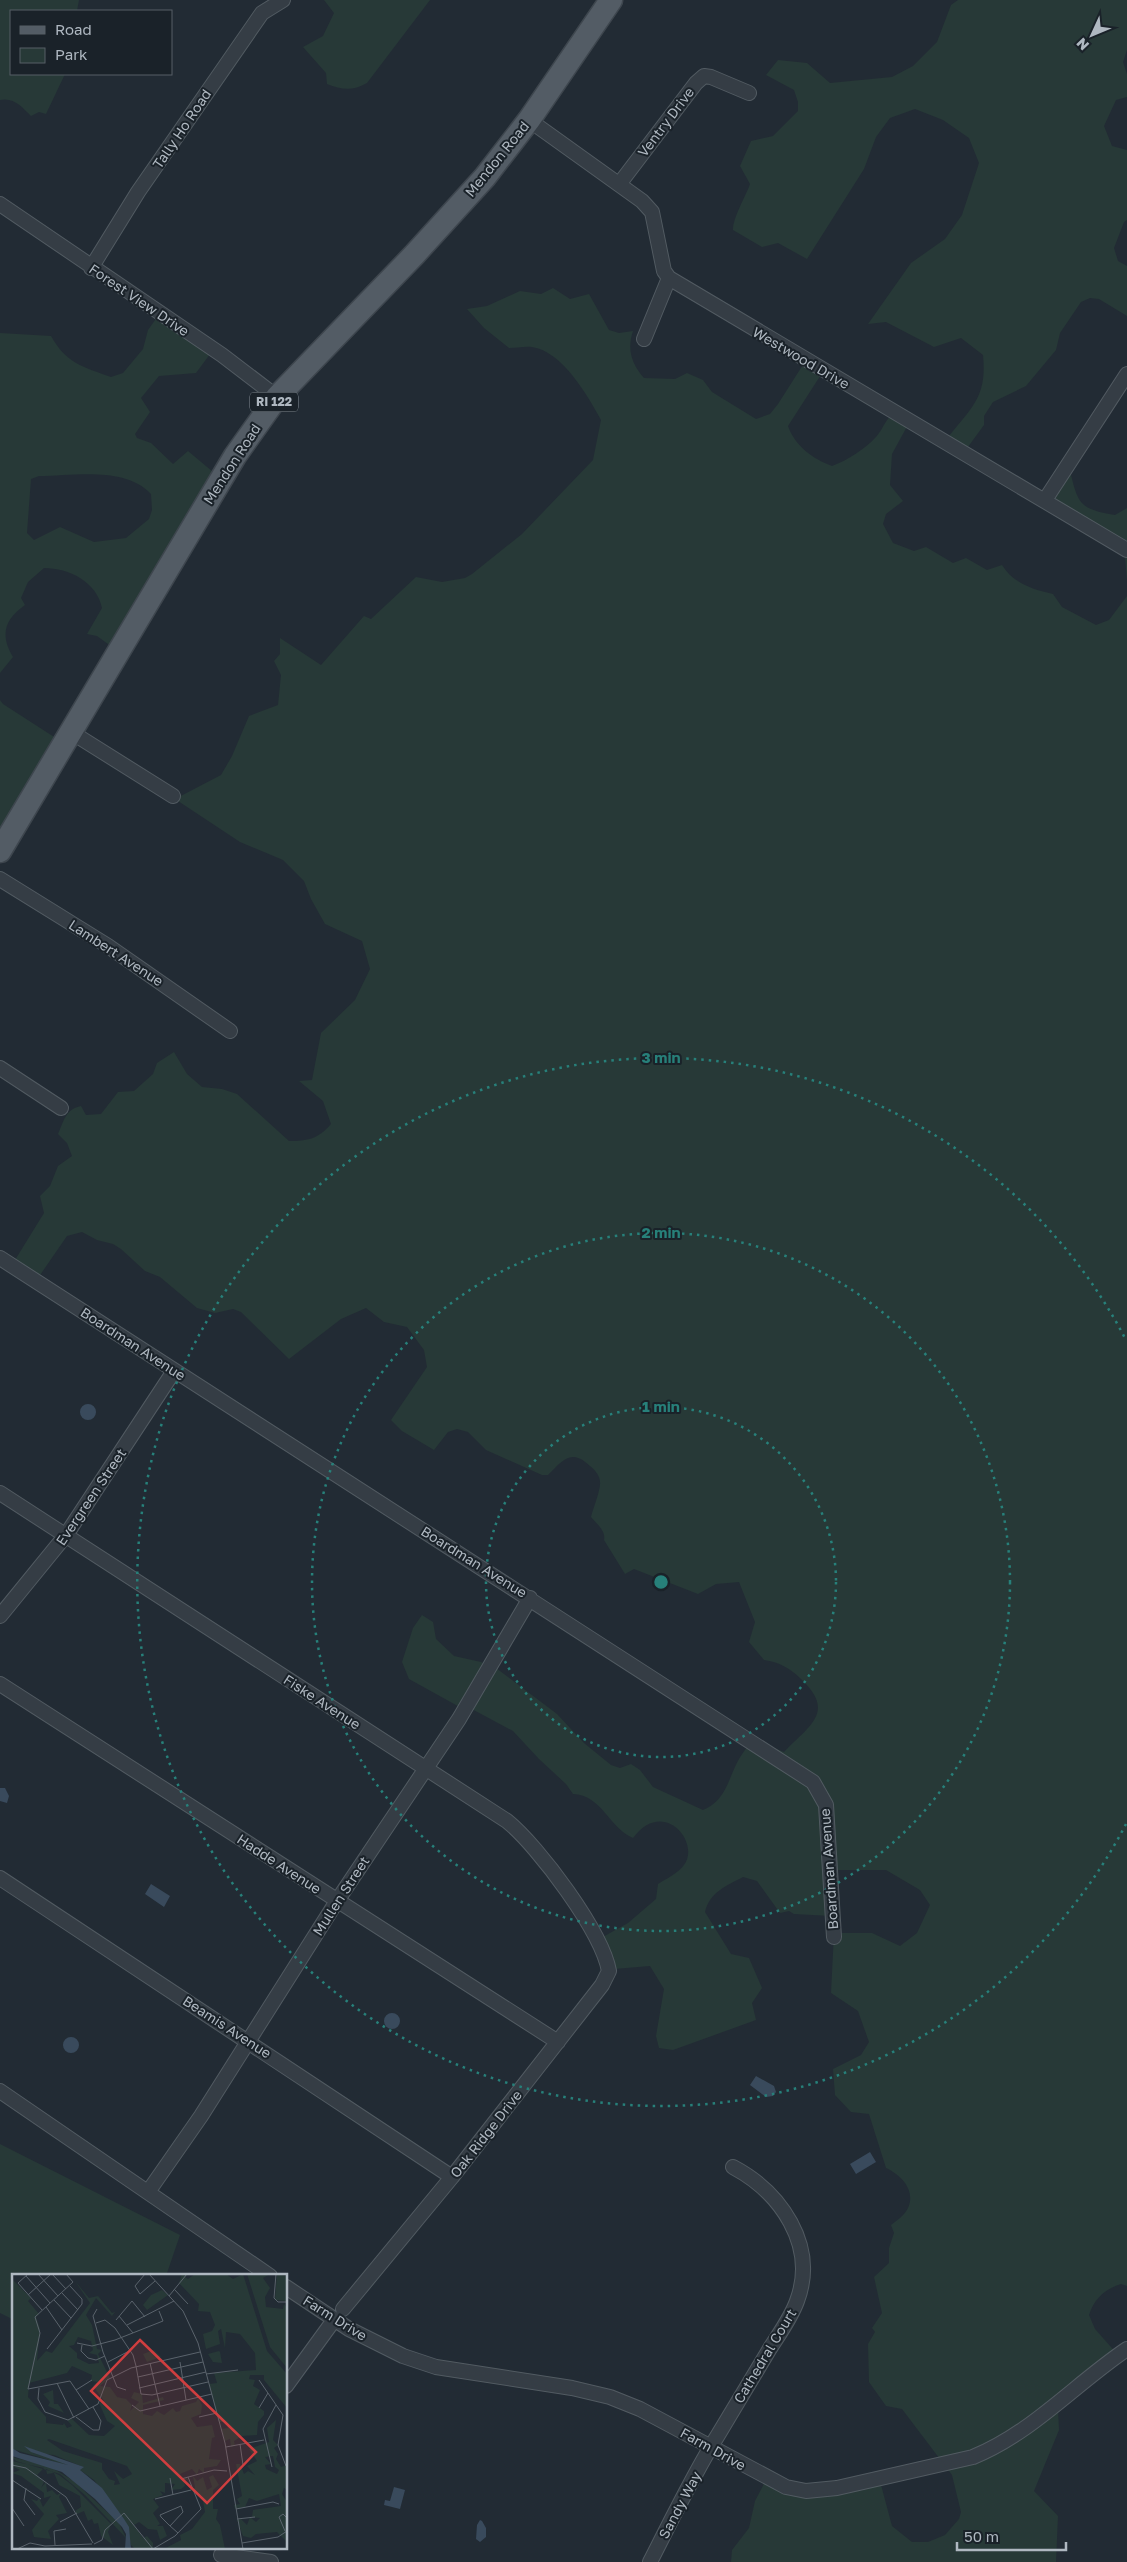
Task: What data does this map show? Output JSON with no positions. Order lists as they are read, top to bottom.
{
  "streets": {
    "main road": ["Mendon Road", "RI 122"],
    "street": [
      "Ventry Drive",
      "Tally Ho Road",
      "Forest View Drive",
      "Westwood Drive",
      "Lambert Avenue",
      "Boardman Avenue",
      "Evergreen Street",
      "Fiske Avenue",
      "Hadde Avenue",
      "Mullen Street",
      "Beamis Avenue",
      "Oak Ridge Drive",
      "Farm Drive",
      "Cathedral Court",
      "Sandy Way"
    ]
  },
  "crossings": [
    ["Tally Ho Road", "Forest View Drive"],
    ["Mendon Road", "Forest View Drive"],
    ["Boardman Avenue", "Evergreen Street"],
    ["Boardman Avenue", "Mullen Street"],
    ["Evergreen Street", "Fiske Avenue"],
    ["Fiske Avenue", "Mullen Street"],
    ["Fiske Avenue", "Oak Ridge Drive"],
    ["Hadde Avenue", "Mullen Street"],
    ["Hadde Avenue", "Oak Ridge Drive"],
    ["Mullen Street", "Beamis Avenue"],
    ["Beamis Avenue", "Oak Ridge Drive"],
    ["Oak Ridge Drive", "Farm Drive"],
    ["Farm Drive", "Cathedral Court"],
    ["Farm Drive", "Sandy Way"],
    ["Cathedral Court", "Sandy Way"]
  ],
  "legend": ["Road", "Park"],
  "scale_bar": "50 m",
  "north": "bottom left",
  "rings": ["3 min", "2 min", "1 min"]
}
